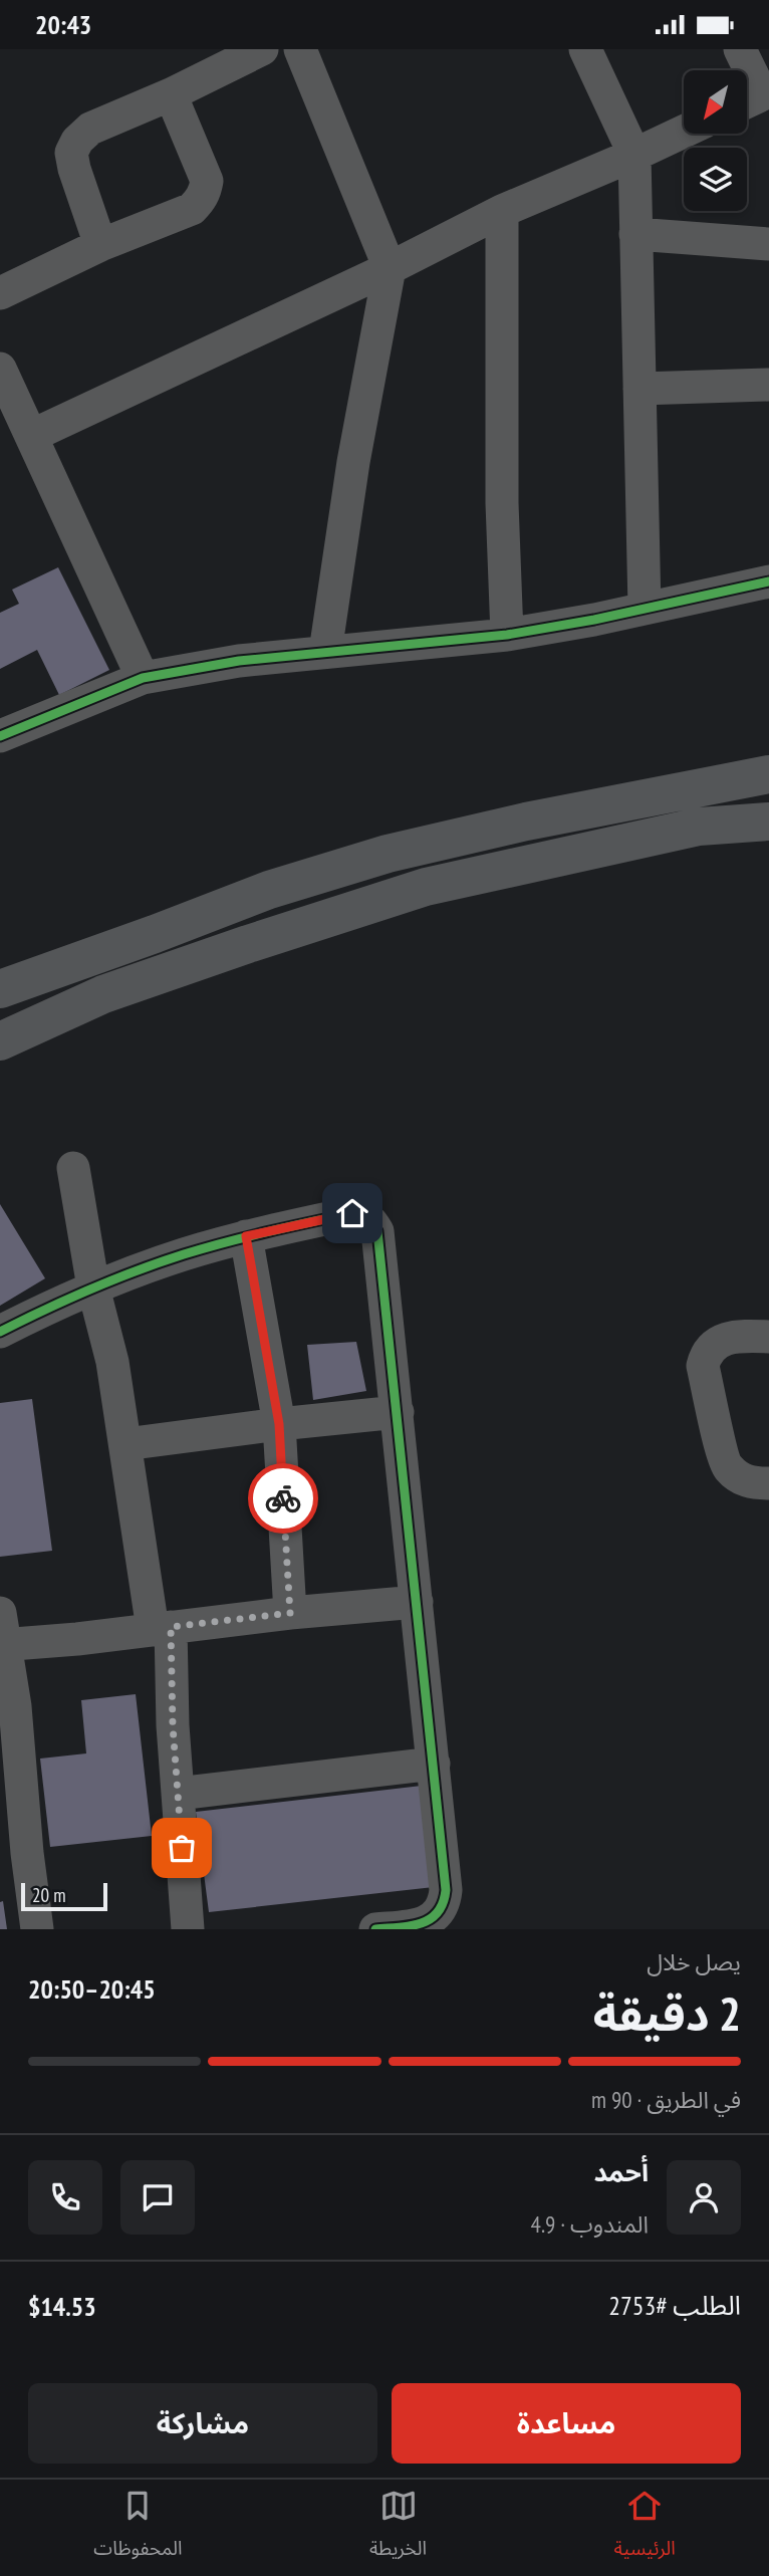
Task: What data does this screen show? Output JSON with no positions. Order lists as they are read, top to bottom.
{
  "scale_bar": "20 m",
  "north": "bottom left",
  "page": {
    "status": "20:43",
    "scale": "20 m",
    "heading": ["2 دقيقة", "يصل خلال", "20:45–20:50"],
    "panel": [
      "أحمد",
      "المندوب · 4.9",
      "الطلب #2753",
      "$14.53"
    ],
    "bar": "في الطريق · 90 m",
    "buttons": ["مساعدة", "مشاركة"],
    "tabs": ["الرئيسية", "الخريطة", "المحفوظات"]
  }
}
